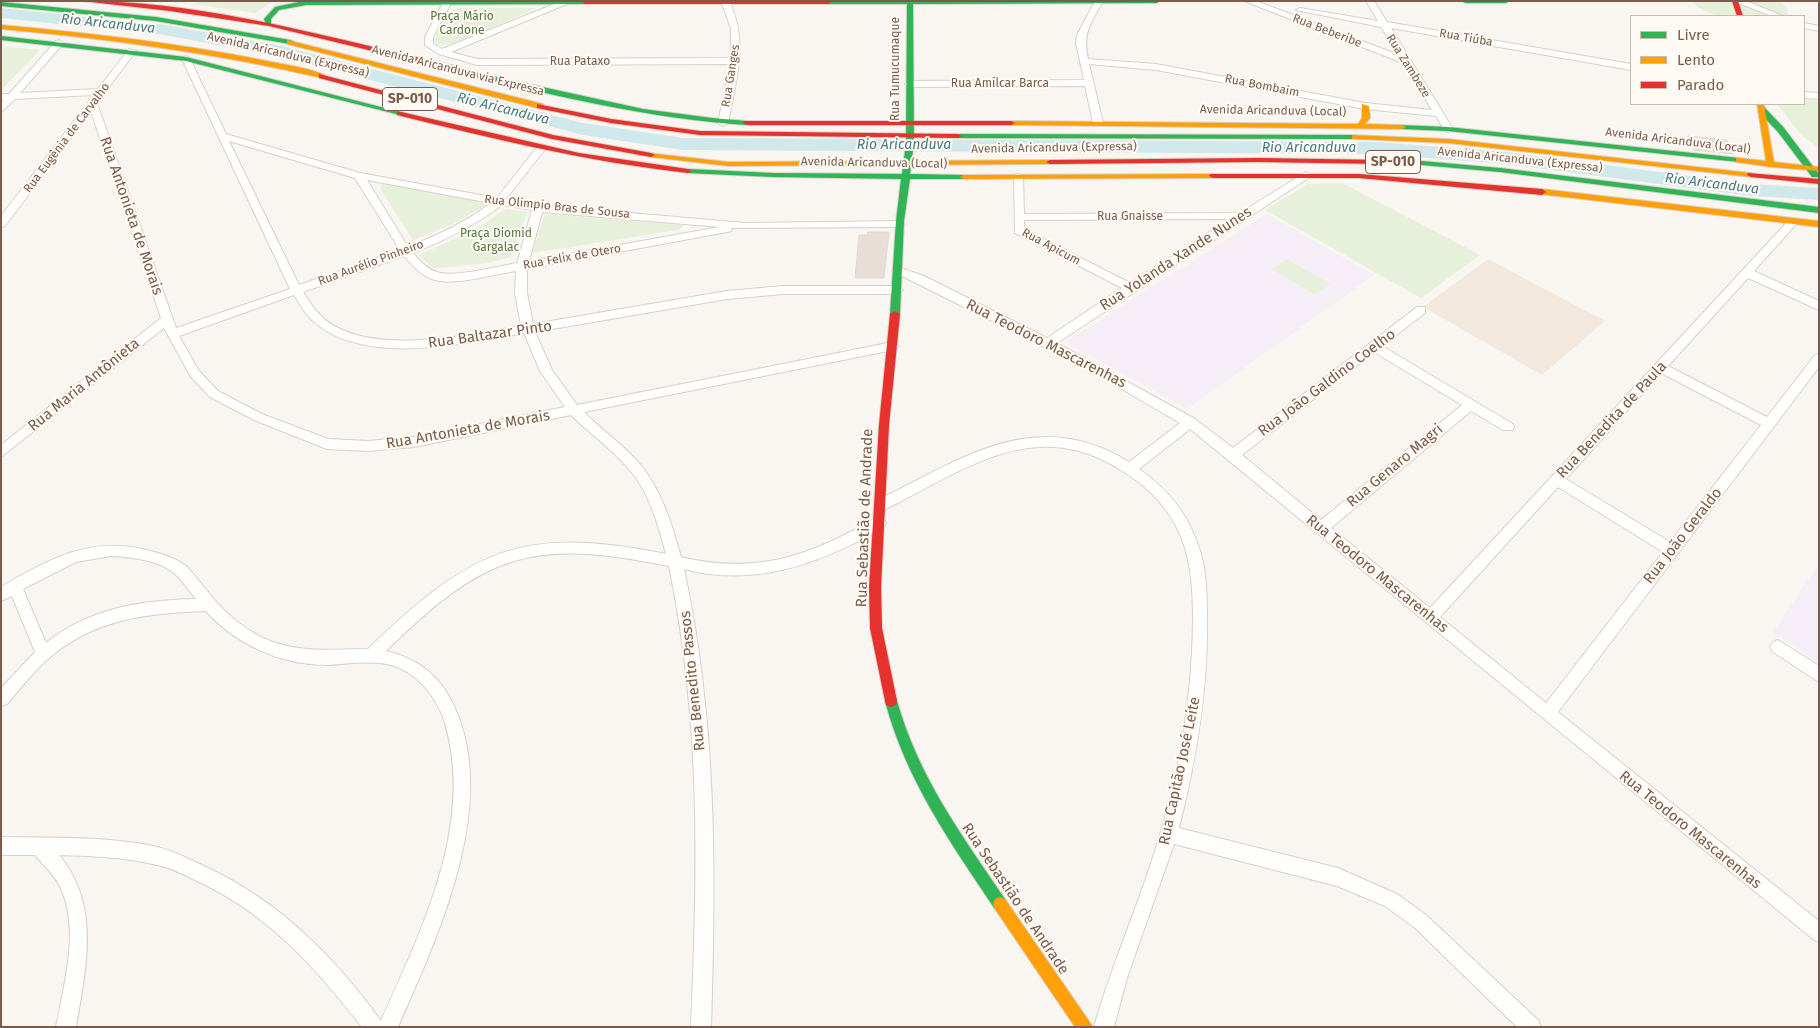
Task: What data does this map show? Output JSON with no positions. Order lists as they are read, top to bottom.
{
  "streets": {
    "main road": [
      "Avenida Aricanduva (Expressa)",
      "Rua Tumucumaque",
      "Avenida Aricanduva via Expressa",
      "SP-010",
      "Avenida Aricanduva (Local)",
      "Rua Sebastião de Andrade"
    ],
    "street": [
      "Rua Beberibe",
      "Rua Tiúba",
      "Rua Pataxo",
      "Rua Zambeze",
      "Rua Ganges",
      "Rua Amílcar Barca",
      "Rua Bombaim",
      "Rua Eugênia de Carvalho",
      "Rua Olimpio Bras de Sousa",
      "Rua Antonieta de Morais",
      "Rua Gnaisse",
      "Rua Apicum",
      "Rua Felix de Otero",
      "Rua Yolanda Xande Nunes",
      "Rua Aurélio Pinheiro",
      "Rua Baltazar Pinto",
      "Rua Teodoro Mascarenhas",
      "Rua João Galdino Coelho",
      "Rua Maria Antônieta",
      "Rua Benedita de Paula",
      "Rua Genaro Magri",
      "Rua João Geraldo",
      "Rua Benedito Passos",
      "Rua Capitão José Leite"
    ]
  },
  "crossings": [
    ["Rua Beberibe", "Rua Zambeze"],
    ["Rua Tiúba", "Rua Zambeze"],
    ["Avenida Aricanduva (Expressa)", "Rua Zambeze"],
    ["Avenida Aricanduva (Expressa)", "Rua Tumucumaque"],
    ["Avenida Aricanduva (Expressa)", "Avenida Aricanduva via Expressa"],
    ["Avenida Aricanduva (Expressa)", "Avenida Aricanduva (Local)"],
    ["Avenida Aricanduva (Expressa)", "Rua Sebastião de Andrade"],
    ["Rua Pataxo", "Rua Ganges"],
    ["Rua Zambeze", "Rua Bombaim"],
    ["Rua Zambeze", "Avenida Aricanduva (Local)"],
    ["Rua Tumucumaque", "Avenida Aricanduva via Expressa"],
    ["Rua Tumucumaque", "Rua Amílcar Barca"],
    ["Rua Tumucumaque", "Avenida Aricanduva (Local)"],
    ["Rua Tumucumaque", "Rua Sebastião de Andrade"],
    ["Avenida Aricanduva via Expressa", "Rua Sebastião de Andrade"],
    ["Rua Ganges", "Avenida Aricanduva (Local)"],
    ["Avenida Aricanduva (Local)", "Rua Eugênia de Carvalho"],
    ["Avenida Aricanduva (Local)", "Rua Apicum"],
    ["Avenida Aricanduva (Local)", "Rua Yolanda Xande Nunes"],
    ["Avenida Aricanduva (Local)", "Rua Aurélio Pinheiro"],
    ["Avenida Aricanduva (Local)", "Rua Baltazar Pinto"],
    ["Avenida Aricanduva (Local)", "Rua Benedita de Paula"],
    ["Avenida Aricanduva (Local)", "Rua Sebastião de Andrade"],
    ["Rua Eugênia de Carvalho", "Rua Antonieta de Morais"],
    ["Rua Olimpio Bras de Sousa", "Rua Felix de Otero"],
    ["Rua Olimpio Bras de Sousa", "Rua Aurélio Pinheiro"],
    ["Rua Olimpio Bras de Sousa", "Rua Baltazar Pinto"],
    ["Rua Olimpio Bras de Sousa", "Rua Sebastião de Andrade"],
    ["Rua Olimpio Bras de Sousa", "Rua Benedito Passos"],
    ["Rua Antonieta de Morais", "Rua Aurélio Pinheiro"],
    ["Rua Antonieta de Morais", "Rua Maria Antônieta"],
    ["Rua Antonieta de Morais", "Rua Sebastião de Andrade"],
    ["Rua Antonieta de Morais", "Rua Benedito Passos"],
    ["Rua Gnaisse", "Rua Apicum"],
    ["Rua Gnaisse", "Rua Yolanda Xande Nunes"],
    ["Rua Apicum", "Rua Yolanda Xande Nunes"],
    ["Rua Felix de Otero", "Rua Aurélio Pinheiro"],
    ["Rua Felix de Otero", "Rua Benedito Passos"],
    ["Rua Yolanda Xande Nunes", "Rua Teodoro Mascarenhas"],
    ["Rua Aurélio Pinheiro", "Rua Baltazar Pinto"],
    ["Rua Baltazar Pinto", "Rua Sebastião de Andrade"],
    ["Rua Baltazar Pinto", "Rua Benedito Passos"],
    ["Rua Teodoro Mascarenhas", "Rua João Galdino Coelho"],
    ["Rua Teodoro Mascarenhas", "Rua Benedita de Paula"],
    ["Rua Teodoro Mascarenhas", "Rua Genaro Magri"],
    ["Rua Teodoro Mascarenhas", "Rua Sebastião de Andrade"],
    ["Rua Teodoro Mascarenhas", "Rua João Geraldo"],
    ["Rua Sebastião de Andrade", "Rua Capitão José Leite"]
  ],
  "water": ["Rio Aricanduva"],
  "parks": ["Praça Mário Cardone", "Praça Diomid Gargalac"],
  "legend": ["Livre", "Lento", "Parado"]
}
